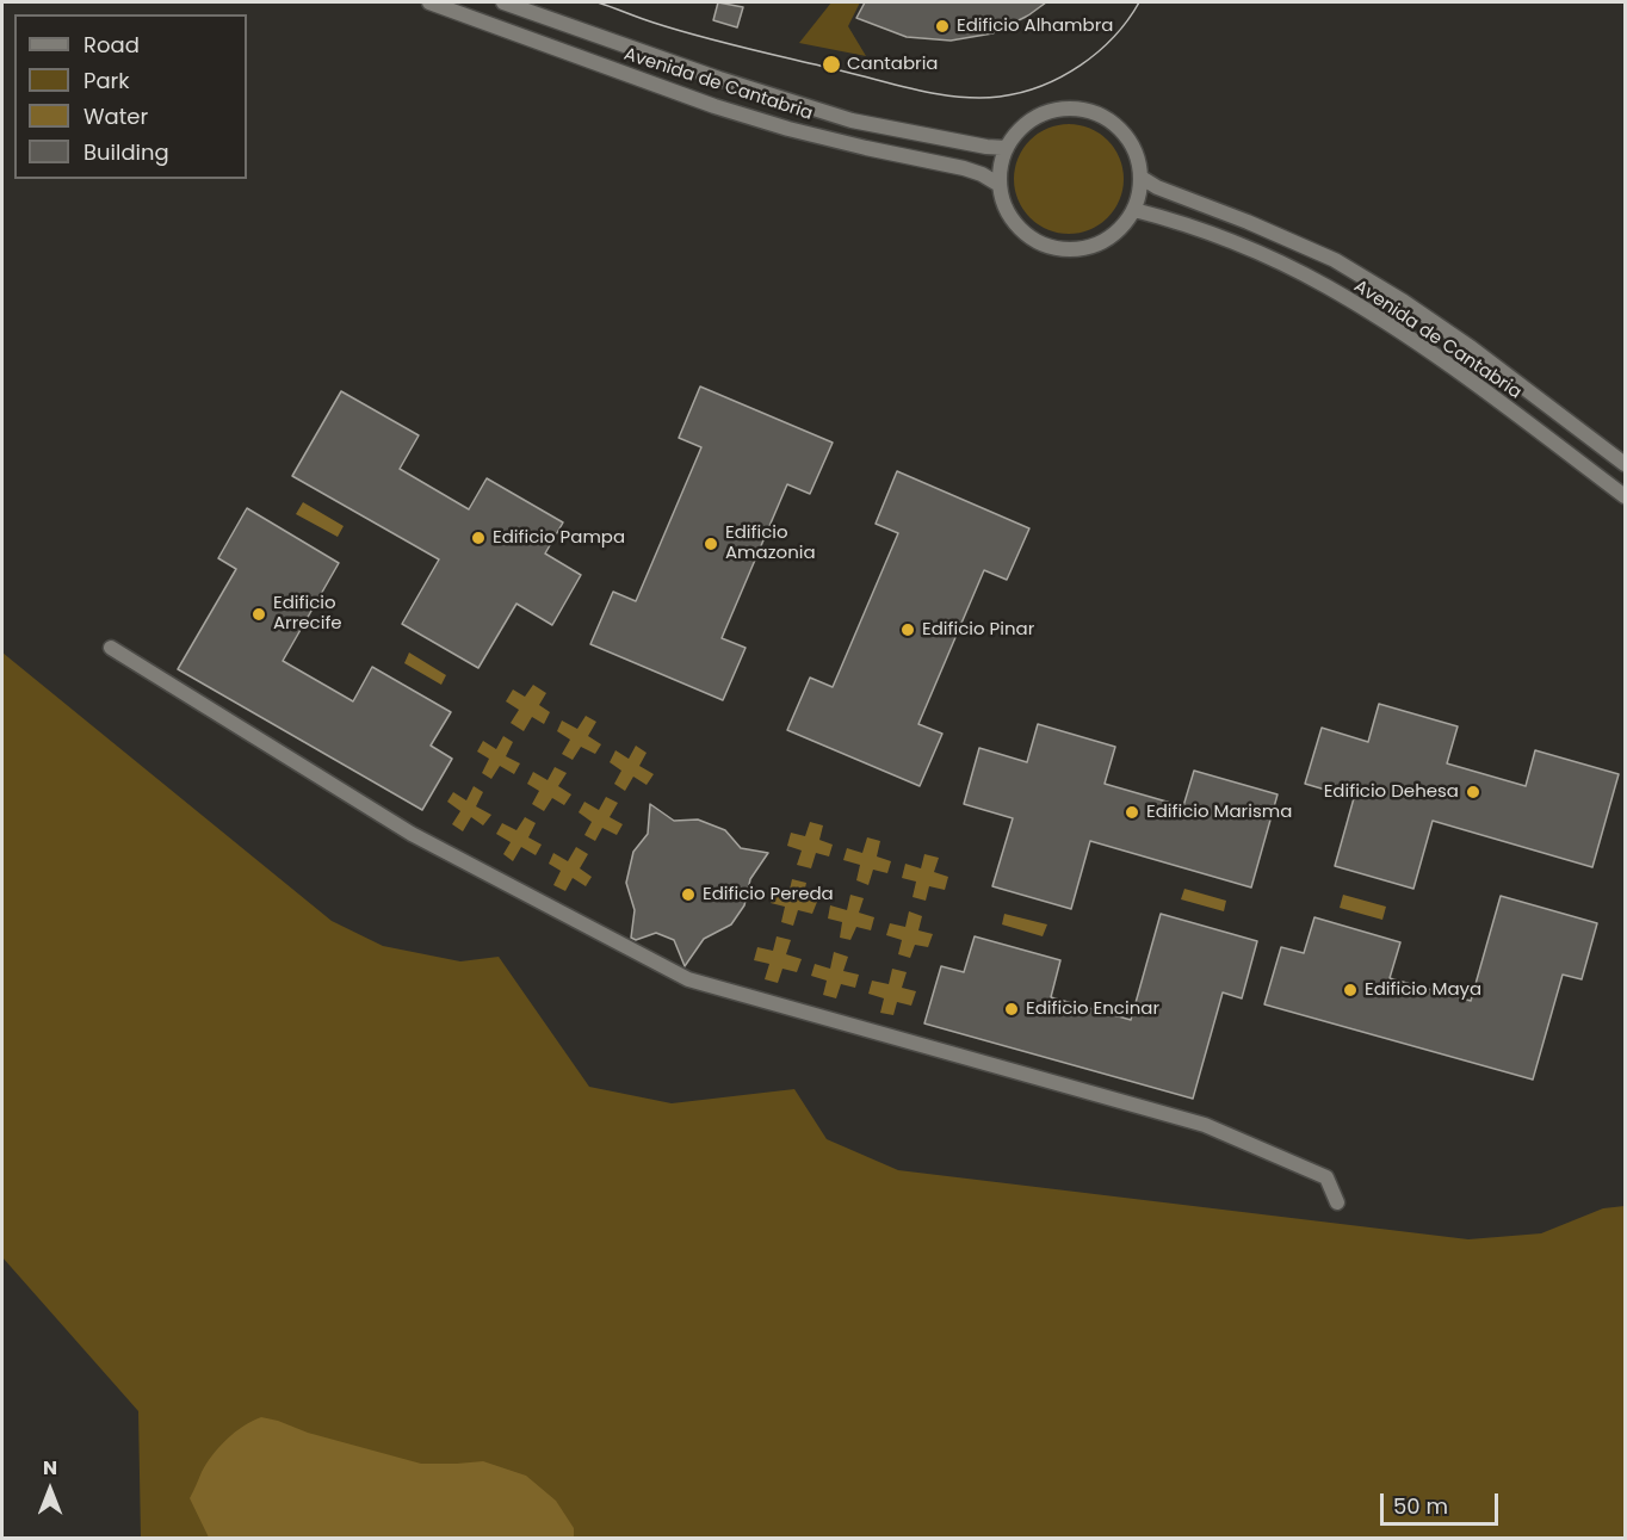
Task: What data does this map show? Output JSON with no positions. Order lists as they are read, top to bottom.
{
  "streets": {
    "street": ["Avenida de Cantabria"]
  },
  "places": [
    "Edificio Alhambra",
    "Cantabria",
    "Edificio Pampa",
    "Edificio Amazonia",
    "Edificio Arrecife",
    "Edificio Pinar",
    "Edificio Dehesa",
    "Edificio Marisma",
    "Edificio Pereda",
    "Edificio Maya",
    "Edificio Encinar"
  ],
  "legend": [
    "Road",
    "Park",
    "Water",
    "Building"
  ],
  "scale_bar": "50 m",
  "north": "top"
}
